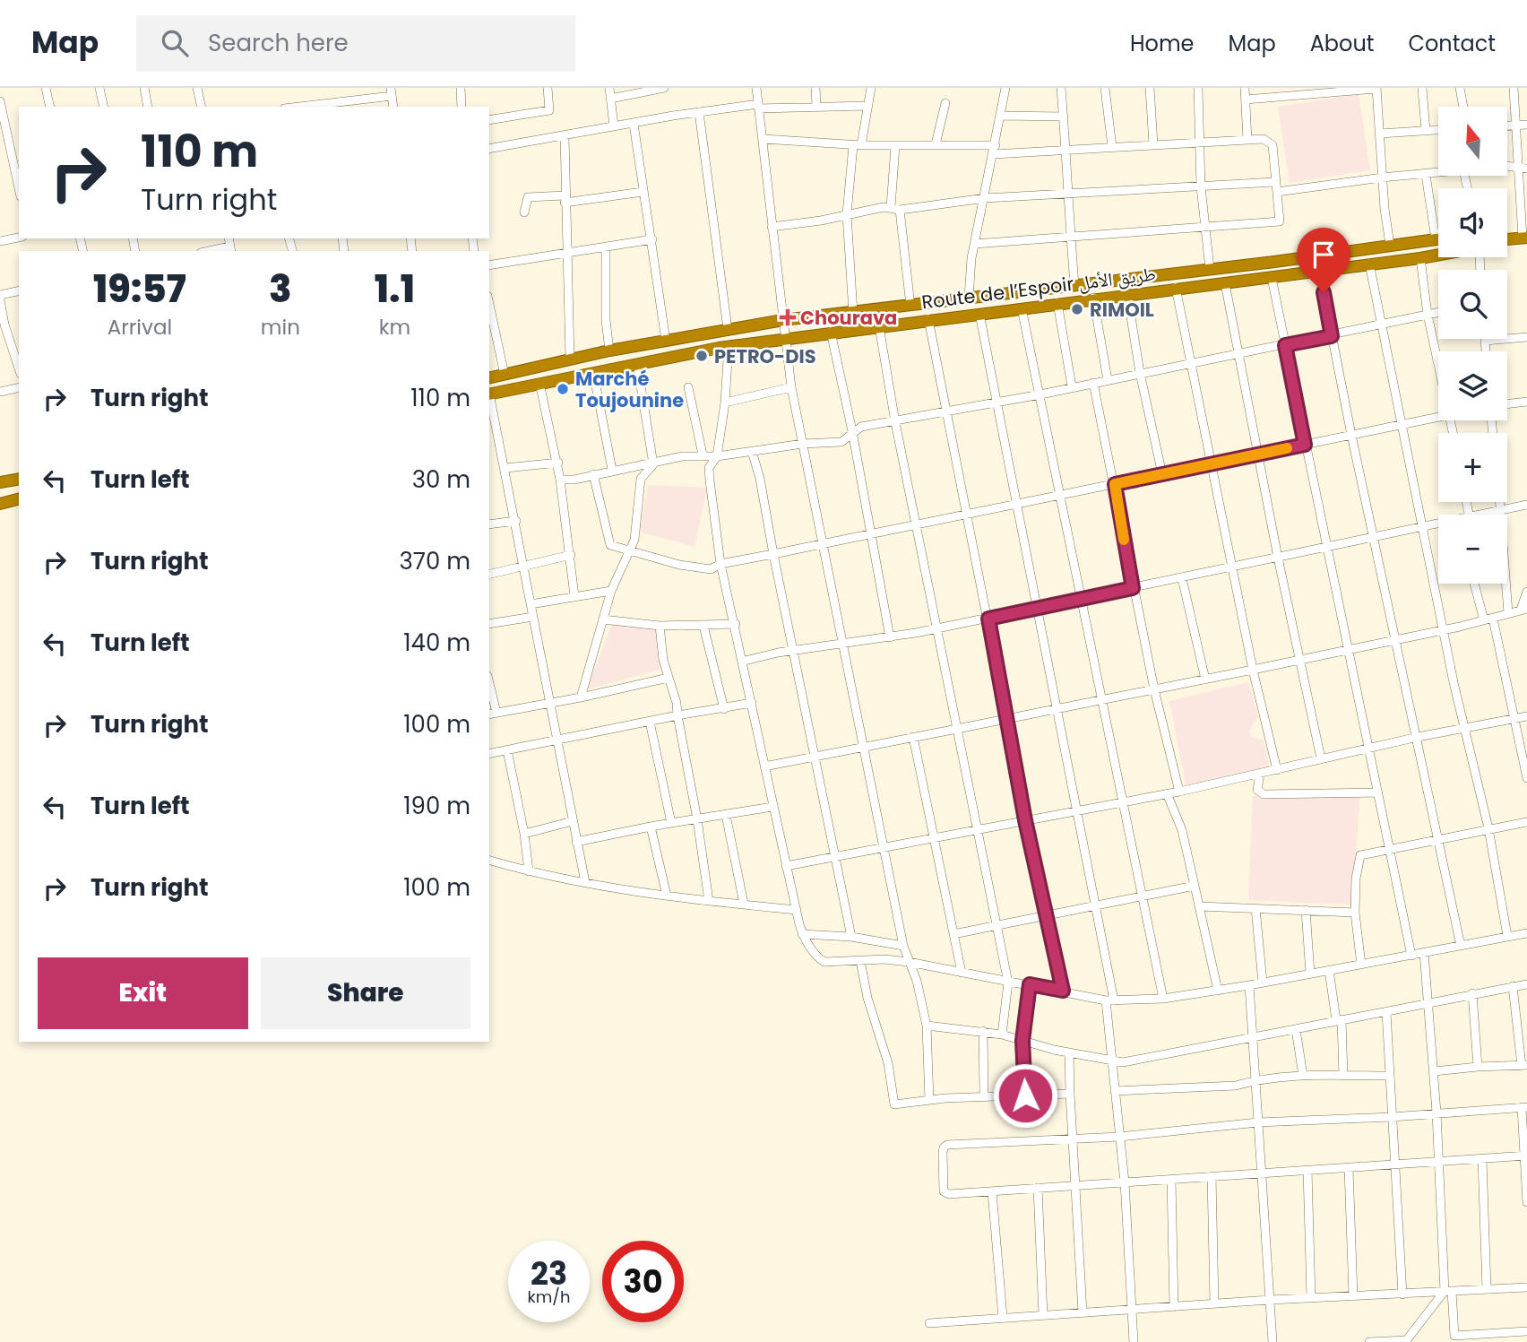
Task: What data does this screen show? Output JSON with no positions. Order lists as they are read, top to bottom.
{
  "streets": {
    "highway": ["Route de l’Espoir طريق الأمل"]
  },
  "places": {
    "other": ["RIMOIL", "PETRO-DIS", "Marché Toujounine"],
    "health": ["Chourava"]
  },
  "north": "top",
  "page": {
    "header": "Map",
    "search": "Search here",
    "nav": [
      "Home",
      "Map",
      "About",
      "Contact"
    ],
    "map_buttons": ["+", "−"],
    "turn": ["110 m", "Turn right"],
    "eta": [
      "19:57",
      "Arrival",
      "3",
      "min",
      "1.1",
      "km"
    ],
    "list": [
      {
        "name": "Turn right",
        "value": "110 m"
      },
      {
        "name": "Turn left",
        "value": "30 m"
      },
      {
        "name": "Turn right",
        "value": "370 m"
      },
      {
        "name": "Turn left",
        "value": "140 m"
      },
      {
        "name": "Turn right",
        "value": "100 m"
      },
      {
        "name": "Turn left",
        "value": "190 m"
      },
      {
        "name": "Turn right",
        "value": "100 m"
      }
    ],
    "buttons": ["Exit", "Share"],
    "speed": "23 km/h",
    "limit": "30"
  }
}
